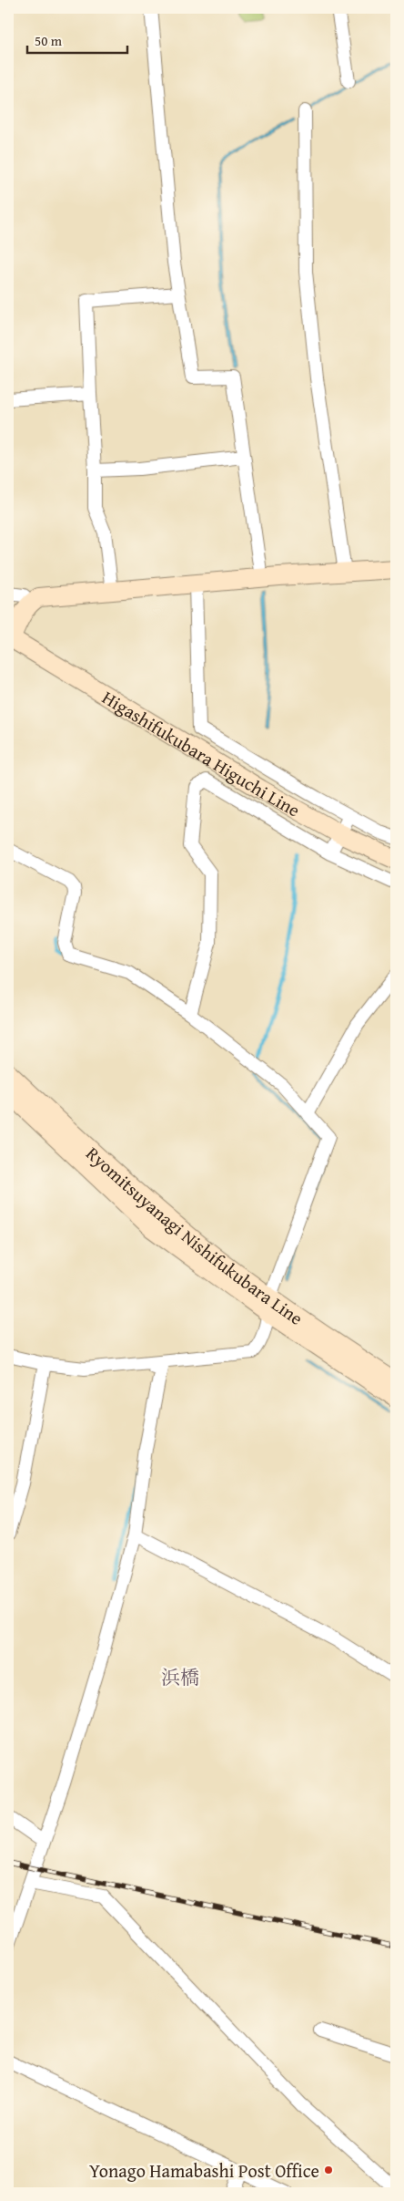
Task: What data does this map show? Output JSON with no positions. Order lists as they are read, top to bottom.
{
  "streets": {
    "main road": ["Higashifukubara Higuchi Line", "Ryomitsuyanagi Nishifukubara Line"]
  },
  "districts": ["浜橋"],
  "places": ["Yonago Hamabashi Post Office"],
  "scale_bar": "50 m"
}
